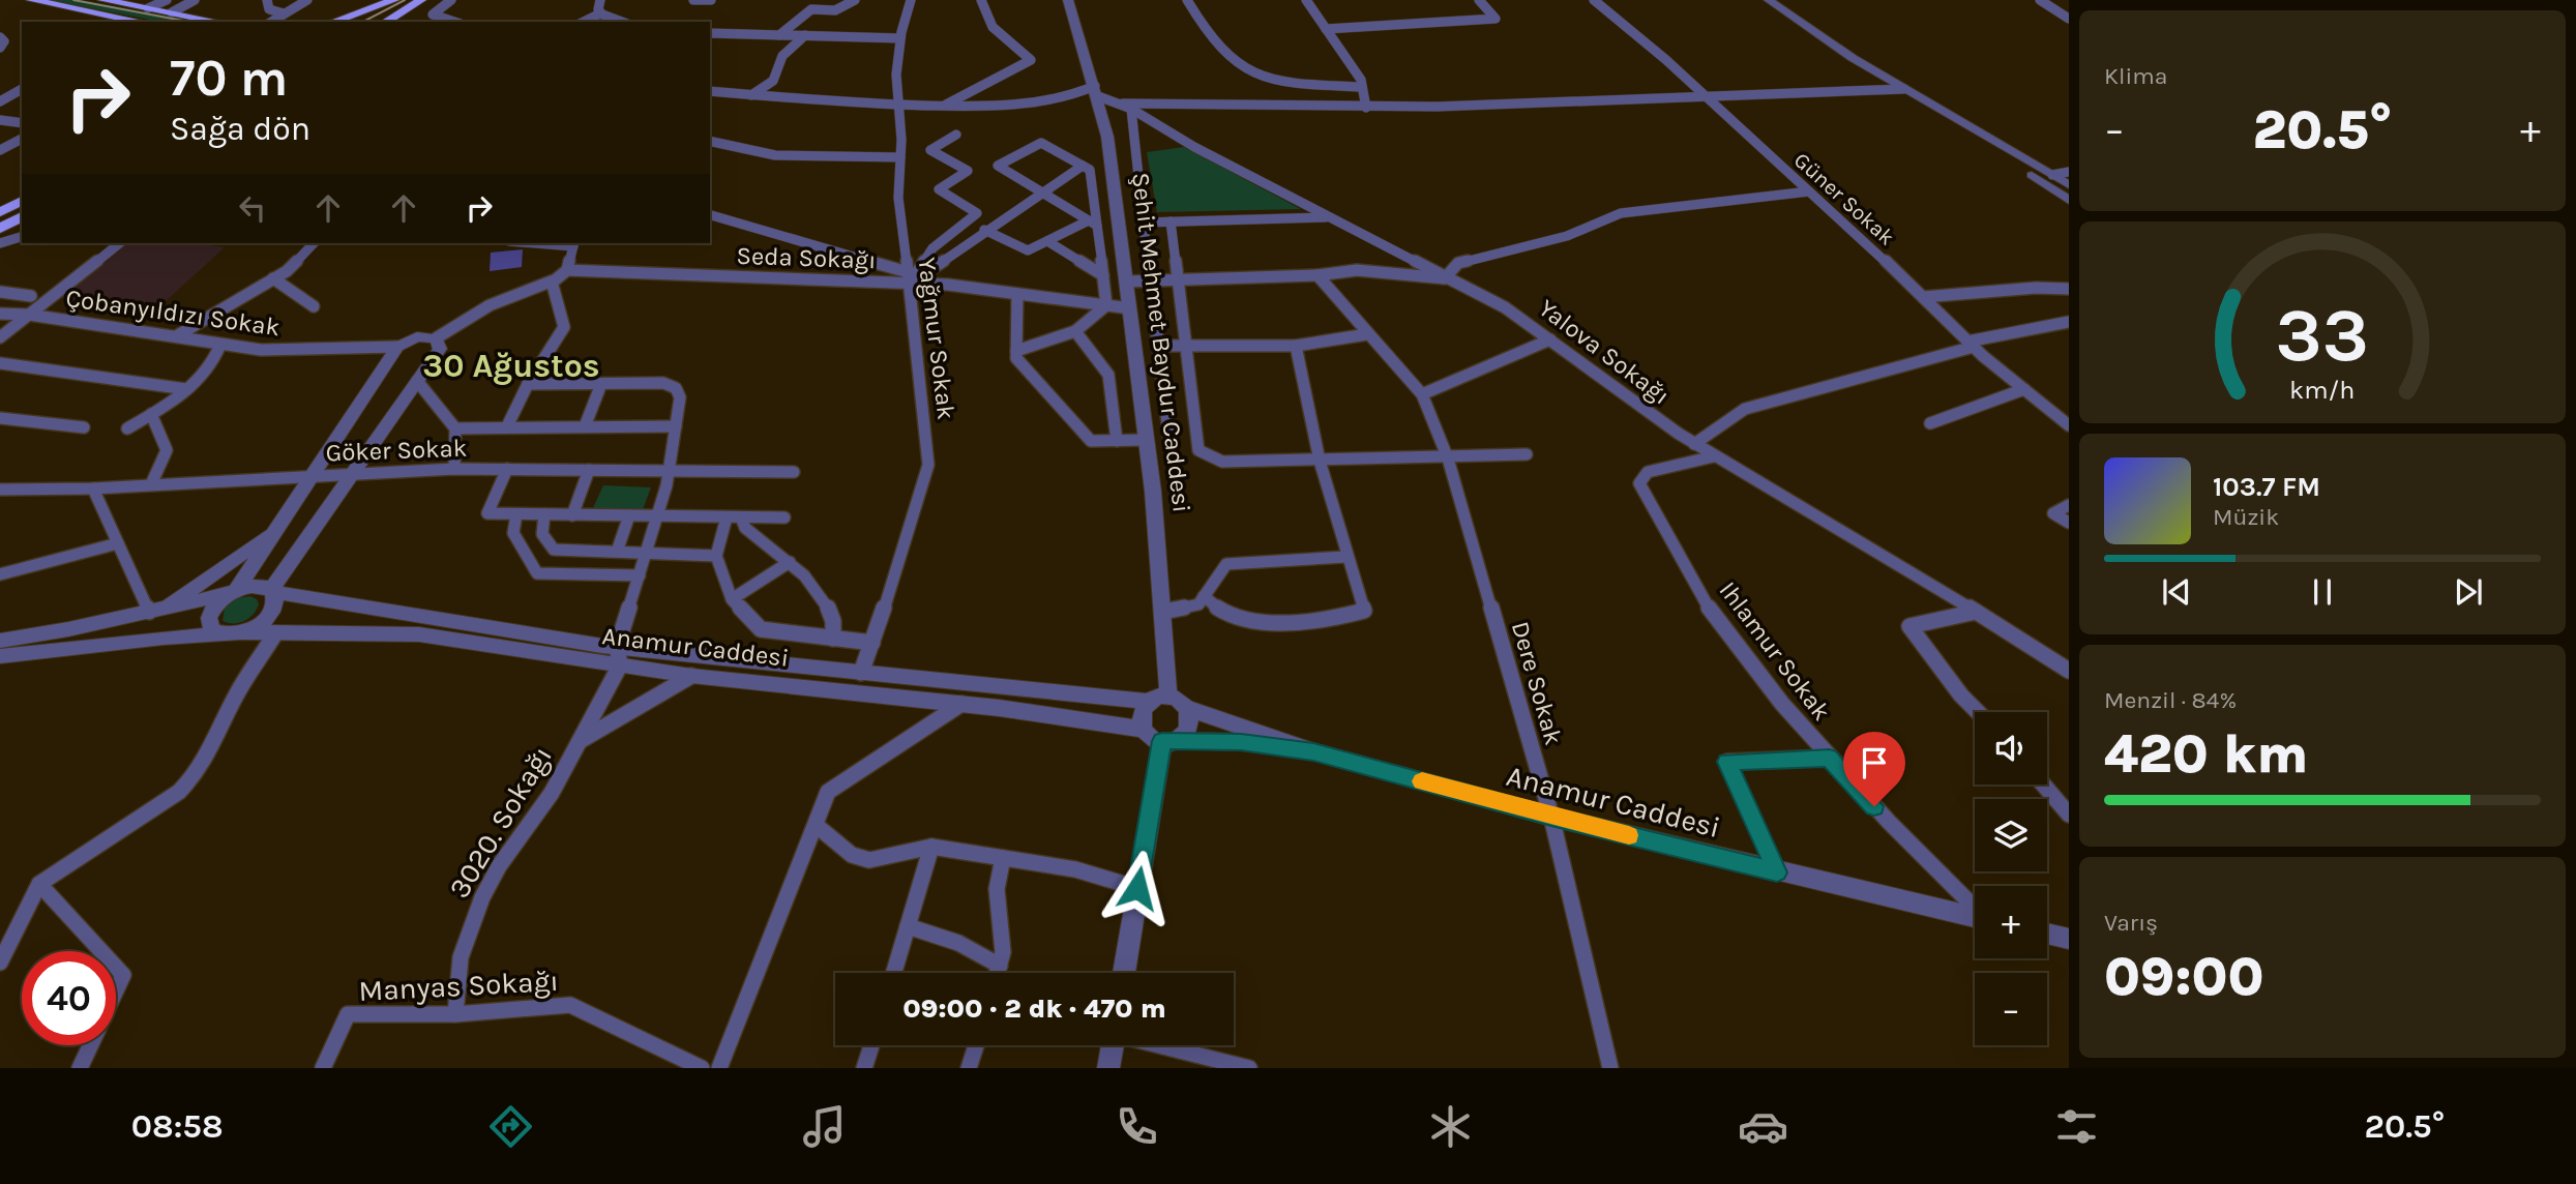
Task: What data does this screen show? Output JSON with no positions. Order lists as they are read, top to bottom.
{
  "streets": {
    "street": [
      "Güner Sokak",
      "Seda Sokağı",
      "Çobanyıldızı Sokak",
      "Yağmur Sokak",
      "Şehit Mehmet Baydur Caddesi",
      "Yalova Sokağı",
      "Göker Sokak",
      "Anamur Caddesi",
      "Ihlamur Sokak",
      "Dere Sokak",
      "3020. Sokağı",
      "Manyas Sokağı"
    ]
  },
  "crossings": [
    ["Seda Sokağı", "Yağmur Sokak"],
    ["Seda Sokağı", "Şehit Mehmet Baydur Caddesi"],
    ["Yağmur Sokak", "Anamur Caddesi"],
    ["Şehit Mehmet Baydur Caddesi", "Yalova Sokağı"],
    ["Şehit Mehmet Baydur Caddesi", "Anamur Caddesi"],
    ["Yalova Sokağı", "Ihlamur Sokak"],
    ["Göker Sokak", "3020. Sokağı"],
    ["Anamur Caddesi", "Dere Sokak"],
    ["Anamur Caddesi", "3020. Sokağı"],
    ["3020. Sokağı", "Manyas Sokağı"]
  ],
  "districts": ["30 Ağustos"],
  "page": {
    "tile": [
      "Klima",
      ["Menzil · 84%", "420 km"],
      ["Varış", "09:00"]
    ],
    "turn": ["70 m", "Sağa dön"],
    "heat": ["−", "20.5°", "+"],
    "song": ["103.7 FM", "Müzik"],
    "map_buttons": ["+", "−"],
    "limit": "40",
    "trip": "09:00 · 2 dk · 470 m",
    "tabs": ["08:58", "20.5°"],
    "gauge": ["33", "km/h"]
  }
}
